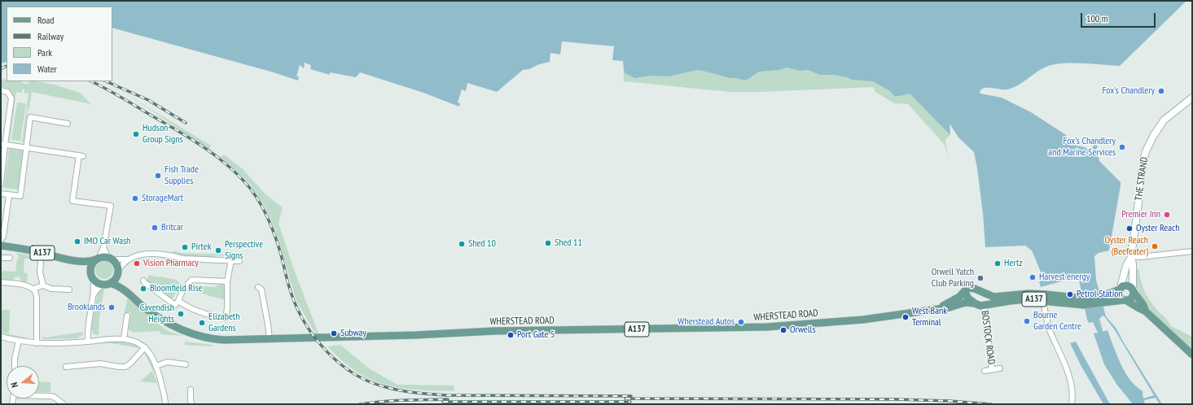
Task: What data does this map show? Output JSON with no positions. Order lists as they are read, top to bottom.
{
  "streets": {
    "main road": ["THE STRAND", "A137", "WHERSTEAD ROAD"],
    "street": ["BOSTOCK ROAD"]
  },
  "crossings": [
    ["THE STRAND", "WHERSTEAD ROAD"],
    ["A137", "WHERSTEAD ROAD"],
    ["WHERSTEAD ROAD", "BOSTOCK ROAD"]
  ],
  "places": [
    "Fox's Chandlery",
    "Hudson Group Signs",
    "Fox's Chandlery and Marine Services",
    "Fish Trade Supplies",
    "StorageMart",
    "Premier Inn",
    "Britcar",
    "Oyster Reach",
    "IMO Car Wash",
    "Shed 11",
    "Shed 10",
    "Oyster Reach (Beefeater)",
    "Pirtek",
    "Perspective Signs",
    "Vision Pharmacy",
    "Hertz",
    "Harvest energy",
    "Orwell Yatch Club Parking",
    "Bloomfield Rise",
    "Petrol Station",
    "Brooklands",
    "Cavendish Heights",
    "West Bank Terminal",
    "Bourne Garden Centre",
    "Wherstead Autos",
    "Elizabeth Gardens",
    "Orwells",
    "Subway",
    "Port Gate 5"
  ],
  "legend": [
    "Road",
    "Railway",
    "Park",
    "Water"
  ],
  "scale_bar": "100 m",
  "north": "left"
}
